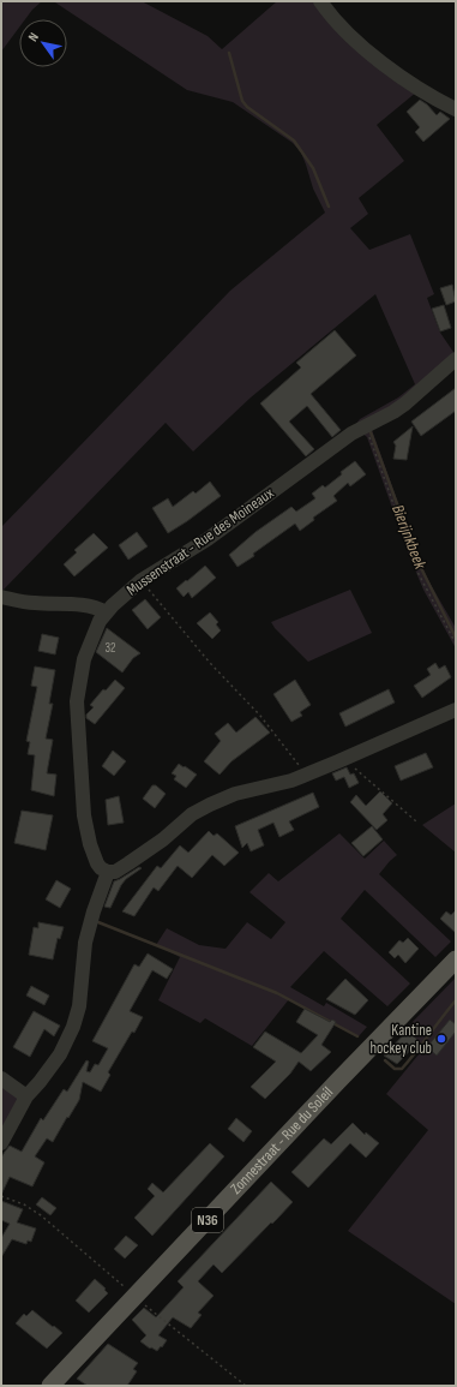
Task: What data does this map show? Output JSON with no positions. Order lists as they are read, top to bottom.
{
  "streets": {
    "main road": ["Zonnestraat - Rue du Soleil", "N36"],
    "street": ["Mussenstraat - Rue des Moineaux"]
  },
  "water": ["Bierijnkbeek"],
  "places": ["Kantine hockey club"],
  "house_numbers": ["32"],
  "north": "top left"
}
